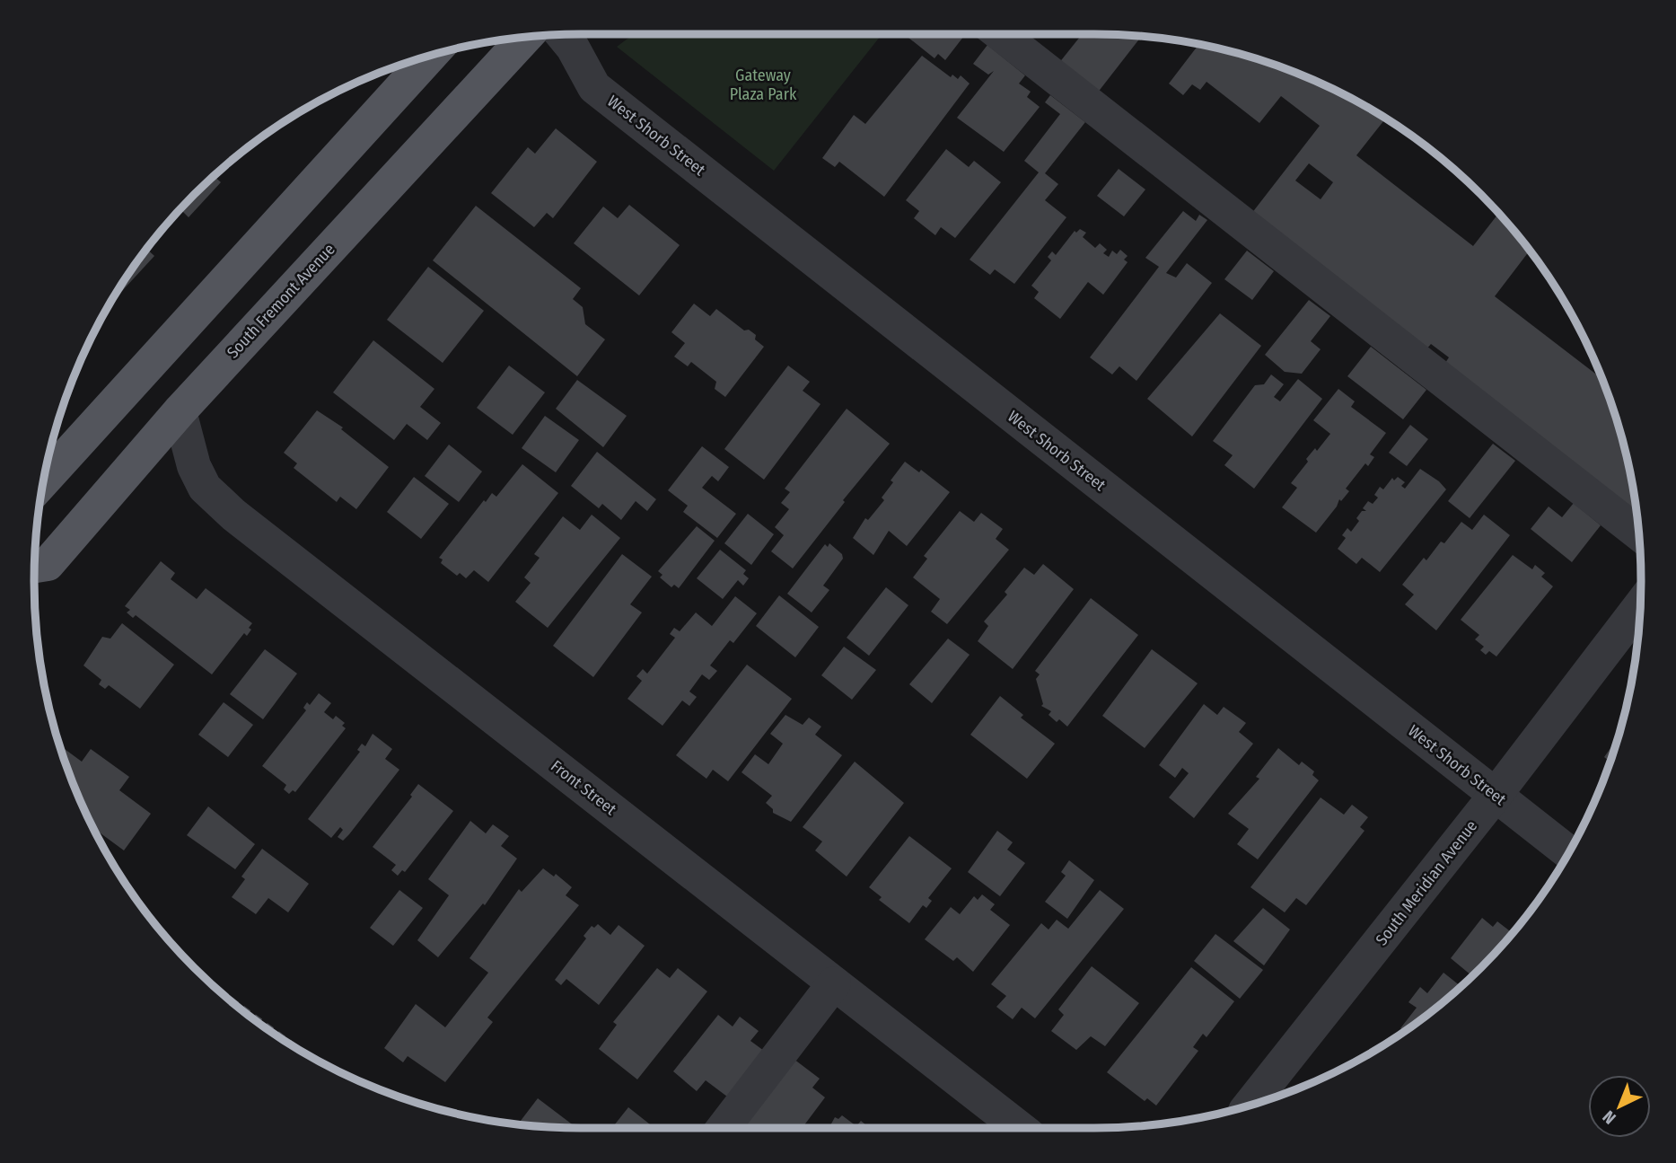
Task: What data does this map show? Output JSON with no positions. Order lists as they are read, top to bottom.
{
  "streets": {
    "main road": ["South Fremont Avenue"],
    "street": ["West Shorb Street", "Front Street", "South Meridian Avenue"]
  },
  "crossings": [
    ["West Shorb Street", "South Meridian Avenue"],
    ["South Fremont Avenue", "Front Street"]
  ],
  "parks": ["Gateway Plaza Park"],
  "north": "bottom left"
}
